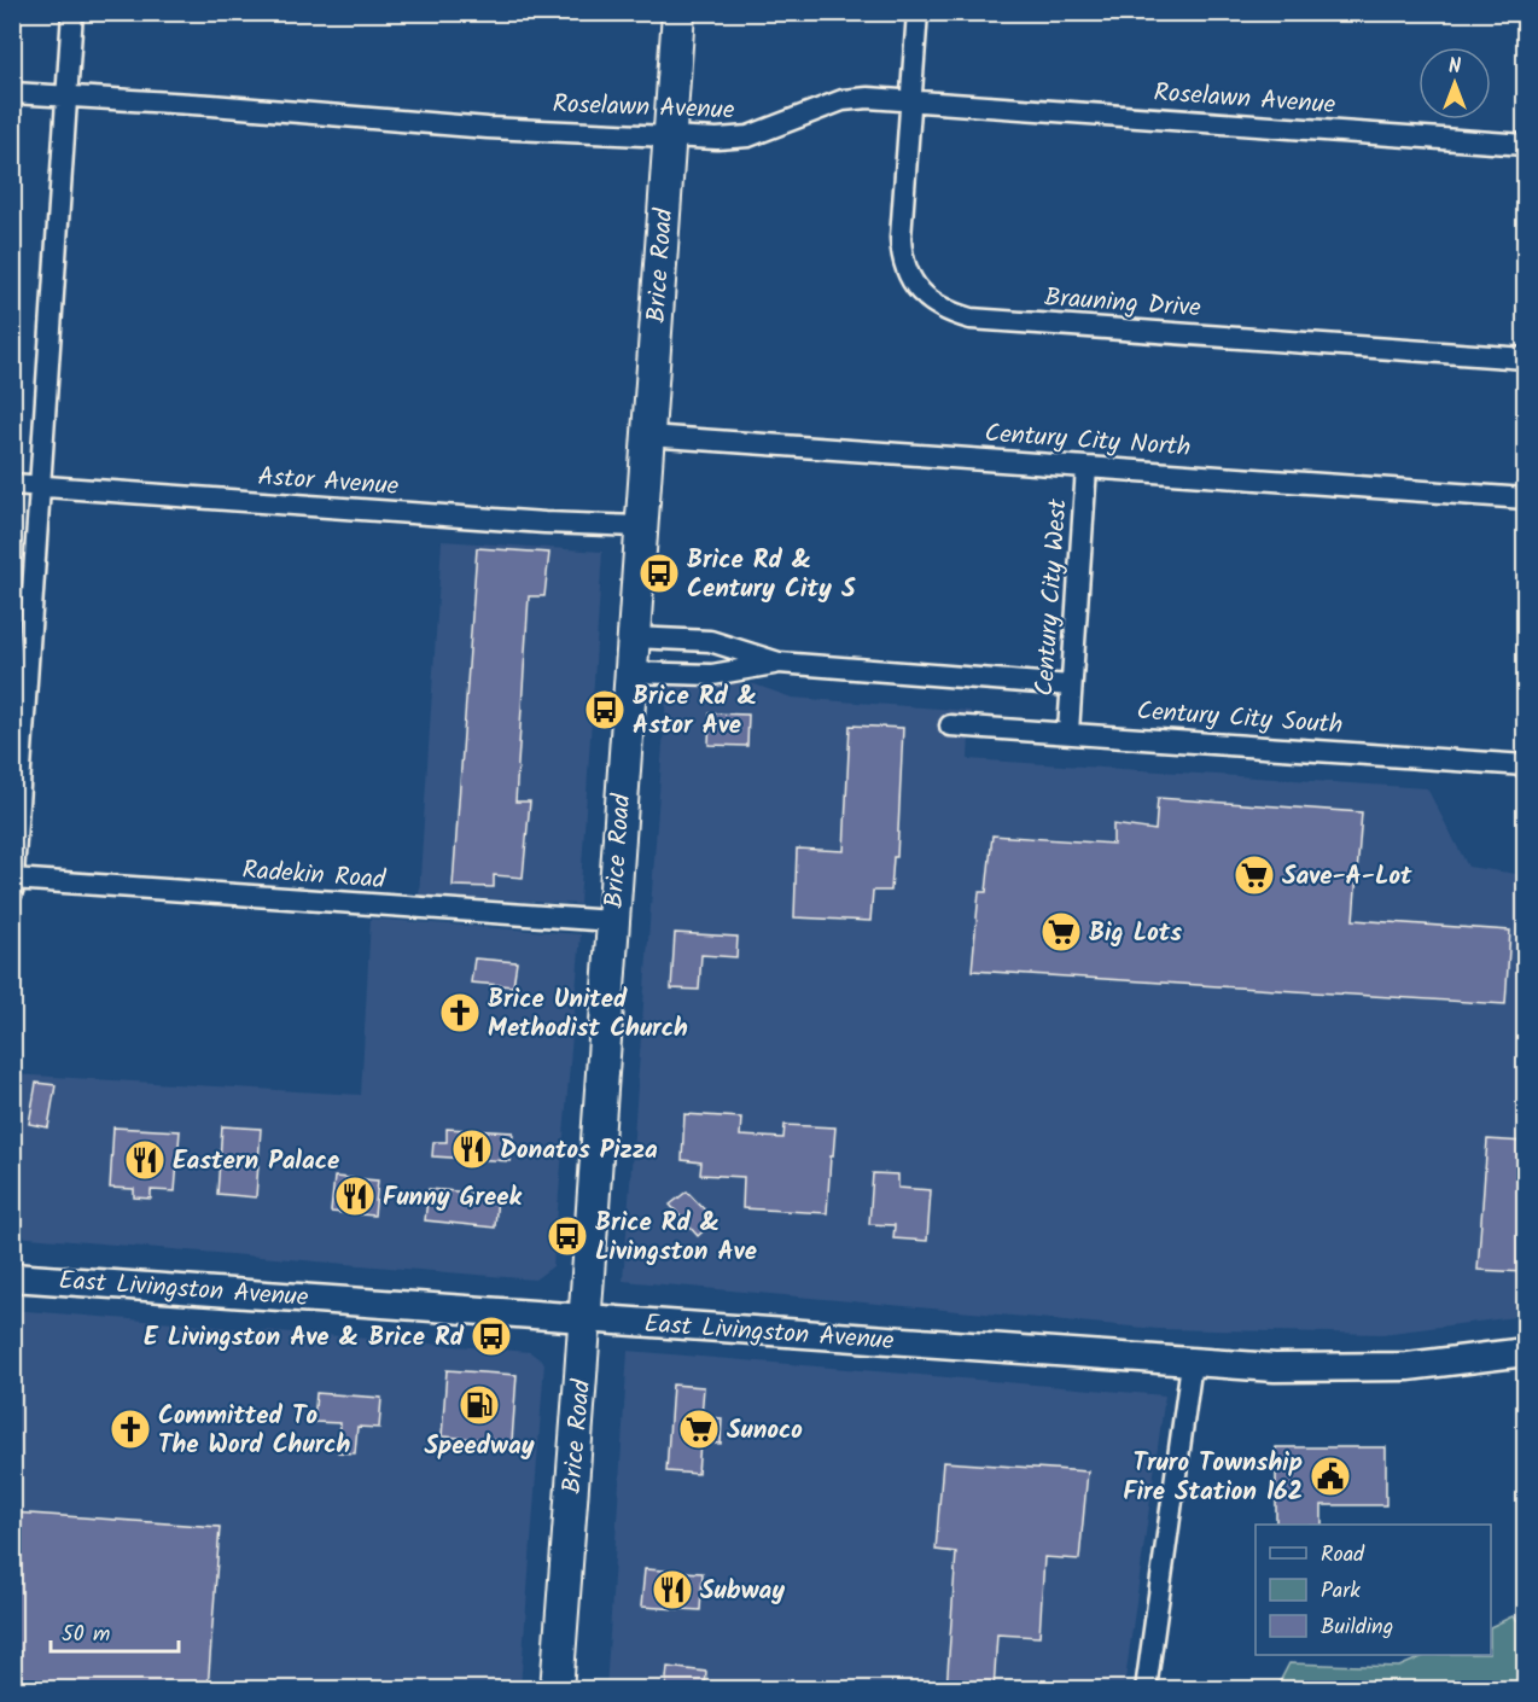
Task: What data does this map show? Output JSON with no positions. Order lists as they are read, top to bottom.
{
  "streets": {
    "main road": ["Brice Road", "East Livingston Avenue"],
    "street": [
      "Roselawn Avenue",
      "Brauning Drive",
      "Century City North",
      "Astor Avenue",
      "Century City West",
      "Century City South",
      "Radekin Road"
    ]
  },
  "crossings": [
    ["Roselawn Avenue", "Brice Road"],
    ["Roselawn Avenue", "Brauning Drive"],
    ["Brice Road", "Century City North"],
    ["Brice Road", "Astor Avenue"],
    ["Brice Road", "Radekin Road"],
    ["Brice Road", "East Livingston Avenue"],
    ["Century City North", "Century City West"],
    ["Century City West", "Century City South"]
  ],
  "places": {
    "bus stop": [
      "Brice Rd & Century City S",
      "Brice Rd & Astor Ave",
      "Brice Rd & Livingston Ave",
      "E Livingston Ave & Brice Rd"
    ],
    "supermarket": ["Save-A-Lot", "Big Lots", "Sunoco"],
    "church": ["Brice United Methodist Church", "Committed To The Word Church"],
    "restaurant": [
      "Donatos Pizza",
      "Eastern Palace",
      "Funny Greek",
      "Subway"
    ],
    "fuel station": ["Speedway"],
    "public building": ["Truro Township Fire Station 162"]
  },
  "legend": ["Road", "Park", "Building"],
  "scale_bar": "50 m",
  "north": "top"
}
